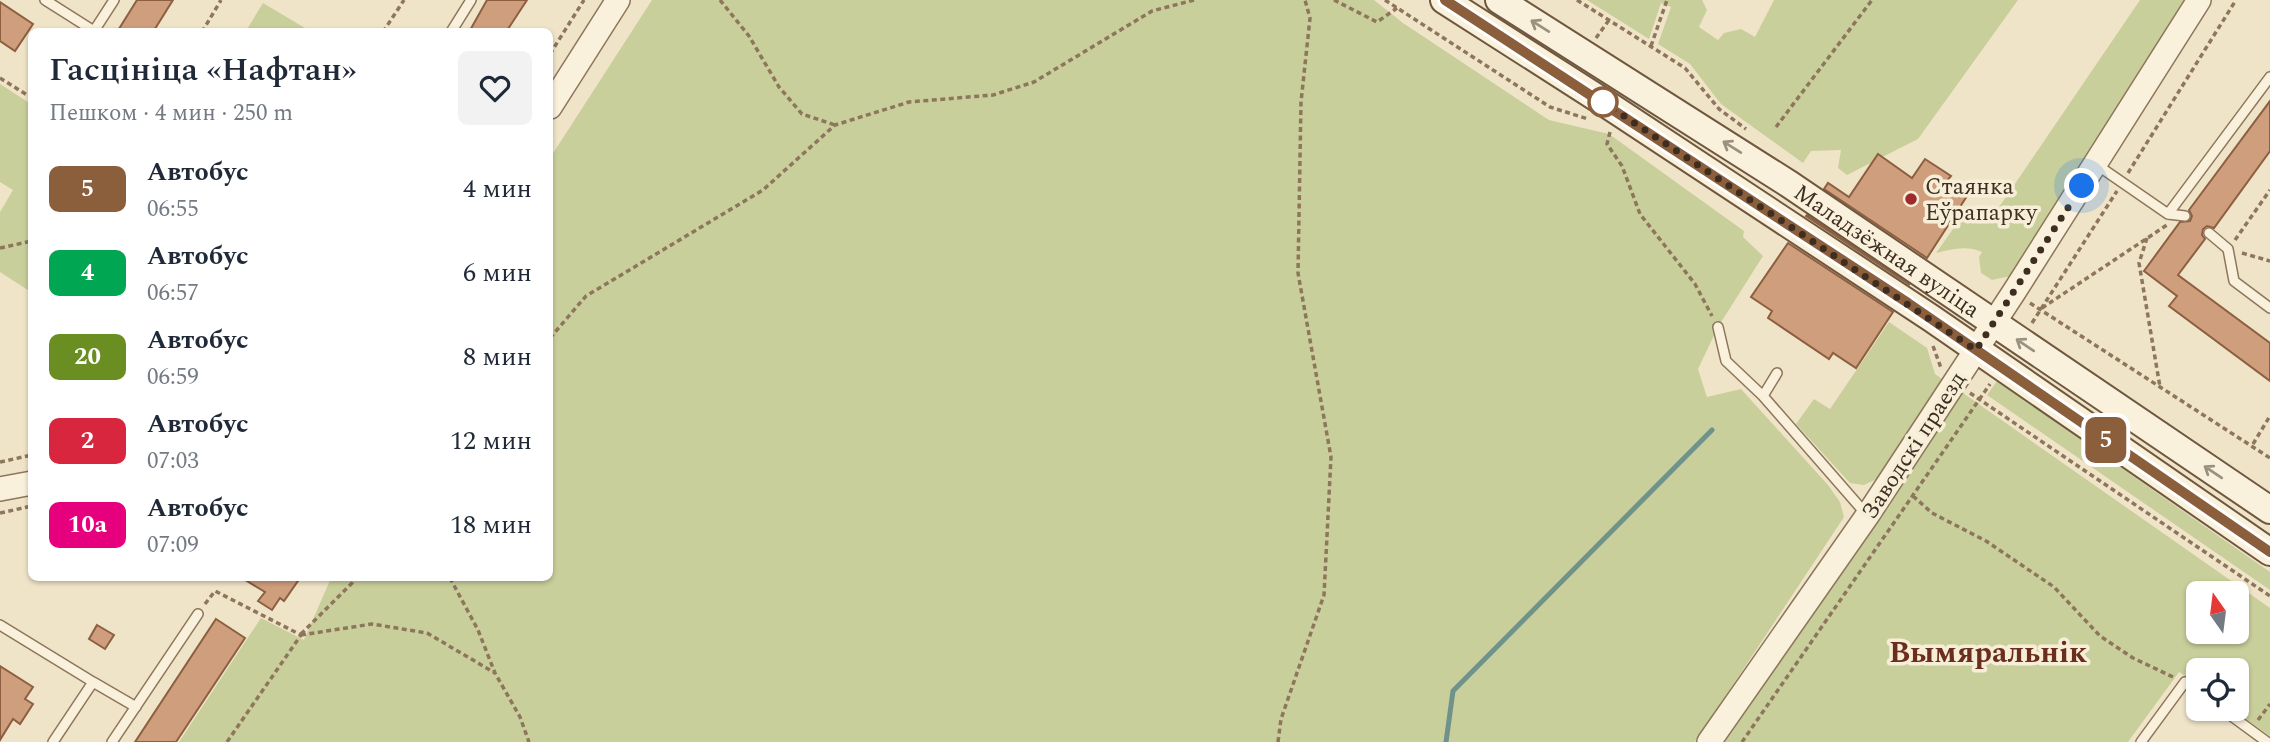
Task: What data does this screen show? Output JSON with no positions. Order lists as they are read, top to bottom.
{
  "streets": {
    "main road": ["Маладзёжная вуліца"],
    "street": ["Заводскі праезд"]
  },
  "crossings": [
    ["Маладзёжная вуліца", "Заводскі праезд"]
  ],
  "districts": ["Вымяральнік"],
  "places": ["Стаянка Еўрапарку"],
  "lines": ["bus line 5"],
  "north": "top",
  "page": {
    "on_map": "5",
    "heading": ["Гасцініца «Нафтан»", "Пешком · 4 мин · 250 m"],
    "list": [
      {
        "mark": "5",
        "name": "Автобус",
        "note": "06:55",
        "value": "4 мин"
      },
      {
        "mark": "4",
        "name": "Автобус",
        "note": "06:57",
        "value": "6 мин"
      },
      {
        "mark": "20",
        "name": "Автобус",
        "note": "06:59",
        "value": "8 мин"
      },
      {
        "mark": "2",
        "name": "Автобус",
        "note": "07:03",
        "value": "12 мин"
      },
      {
        "mark": "10а",
        "name": "Автобус",
        "note": "07:09",
        "value": "18 мин"
      }
    ]
  }
}
